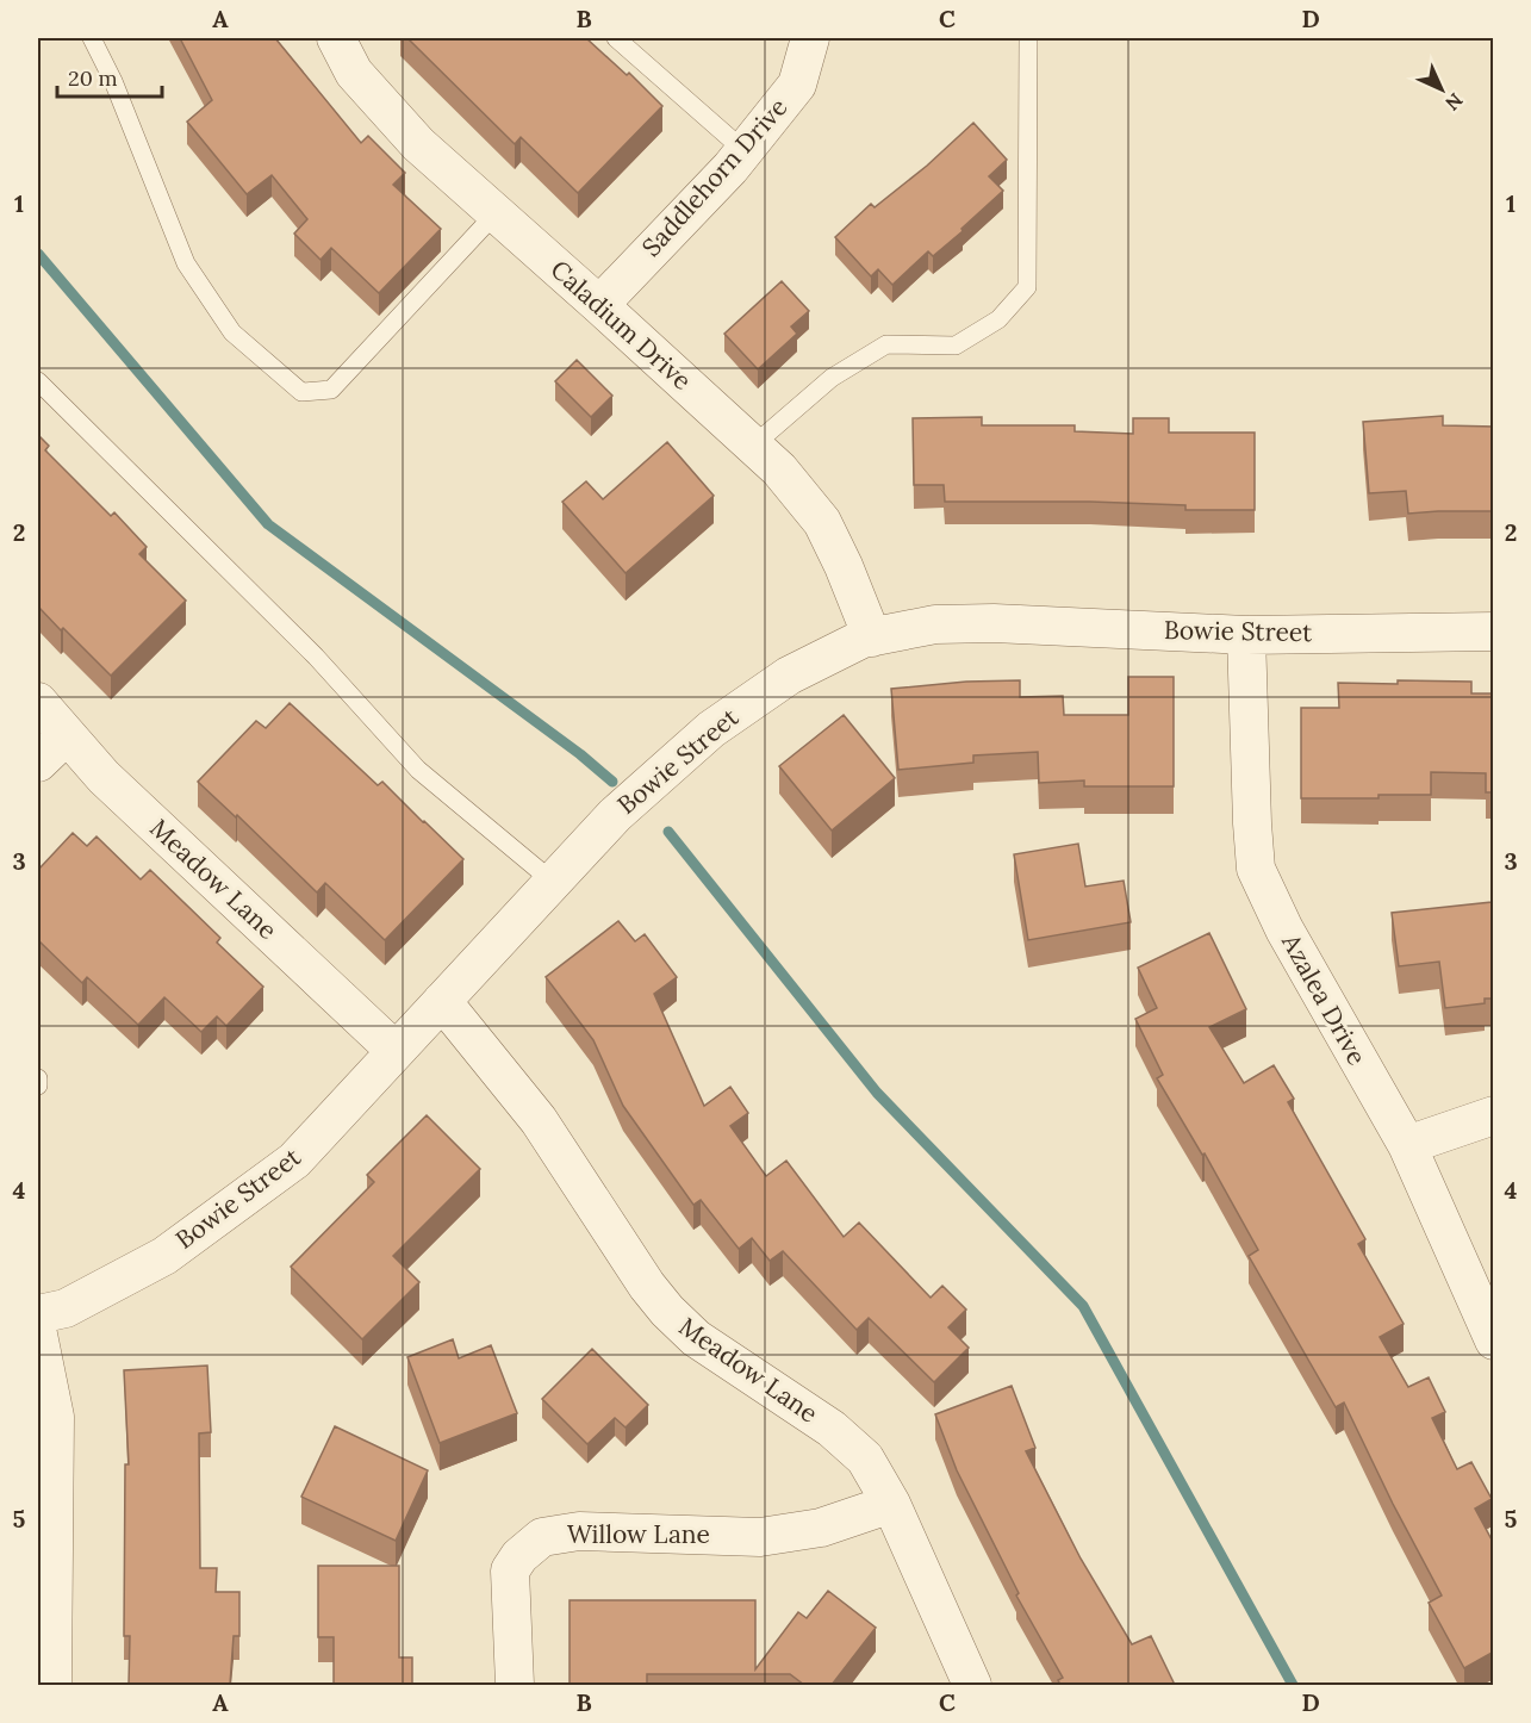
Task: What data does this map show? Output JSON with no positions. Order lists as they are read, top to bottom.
{
  "streets": {
    "street": [
      "Saddlehorn Drive",
      "Caladium Drive",
      "Bowie Street",
      "Meadow Lane",
      "Azalea Drive",
      "Willow Lane"
    ]
  },
  "crossings": [
    ["Saddlehorn Drive", "Caladium Drive"],
    ["Caladium Drive", "Bowie Street"],
    ["Bowie Street", "Meadow Lane"],
    ["Bowie Street", "Azalea Drive"],
    ["Meadow Lane", "Willow Lane"]
  ],
  "scale_bar": "20 m",
  "north": "bottom right",
  "grid": {
    "columns": [
      "A",
      "B",
      "C",
      "D"
    ],
    "rows": [
      "1",
      "2",
      "3",
      "4",
      "5"
    ]
  }
}
